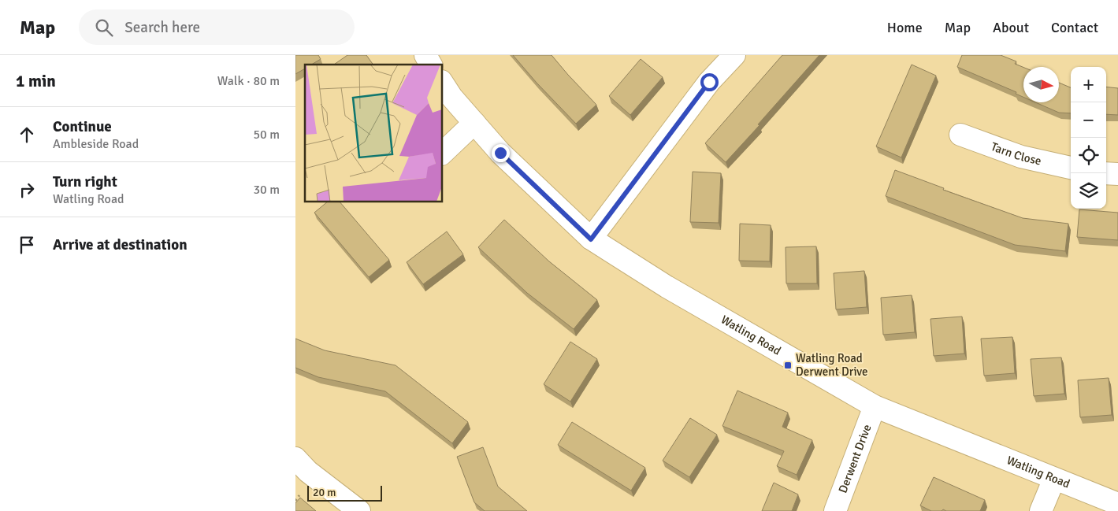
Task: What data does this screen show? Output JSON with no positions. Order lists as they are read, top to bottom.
{
  "streets": {
    "street": ["Tarn Close", "Watling Road", "Derwent Drive"]
  },
  "crossings": [
    ["Watling Road", "Derwent Drive"]
  ],
  "places": {
    "transit": ["Watling Road Derwent Drive"]
  },
  "scale_bar": "20 m",
  "north": "right",
  "page": {
    "header": "Map",
    "search": "Search here",
    "nav": [
      "Home",
      "Map",
      "About",
      "Contact"
    ],
    "heading": ["1 min", "Walk · 80 m"],
    "map_buttons": ["+", "−"],
    "list": [
      ["Continue", "Ambleside Road", "50 m"],
      ["Turn right", "Watling Road", "30 m"],
      "Arrive at destination"
    ],
    "scale": "20 m"
  }
}
